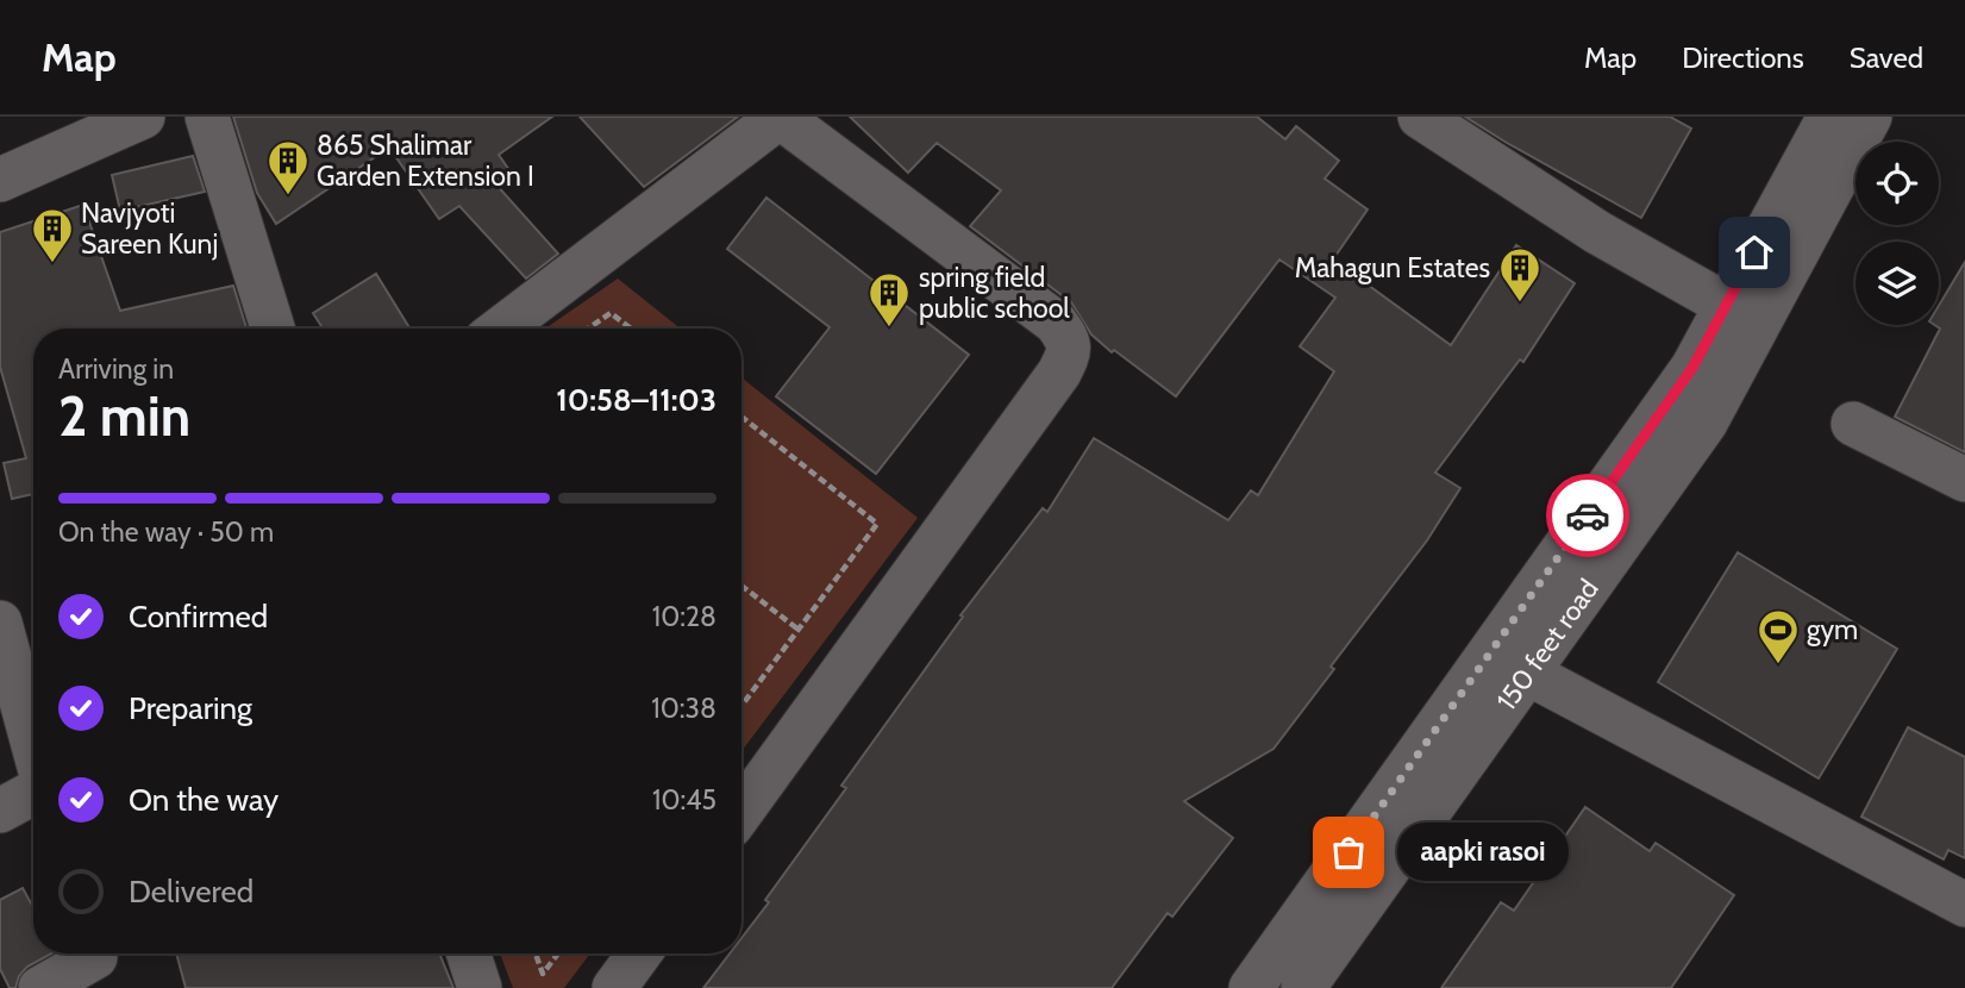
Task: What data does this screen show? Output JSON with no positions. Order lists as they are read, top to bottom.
{
  "streets": {
    "street": ["150 feet road"]
  },
  "places": {
    "building": [
      "865 Shalimar Garden Extension I",
      "Navjyoti Sareen Kunj",
      "Mahagun Estates",
      "spring field public school"
    ],
    "sports": ["gym"],
    "other": ["aapki rasoi"]
  },
  "page": {
    "header": "Map",
    "nav": ["Map", "Directions", "Saved"],
    "heading": ["2 min", "Arriving in", "10:58–11:03"],
    "bar": "On the way · 50 m",
    "list": [
      ["Confirmed", "10:28"],
      ["Preparing", "10:38"],
      ["On the way", "10:45"],
      "Delivered"
    ],
    "bubble": "aapki rasoi"
  }
}
